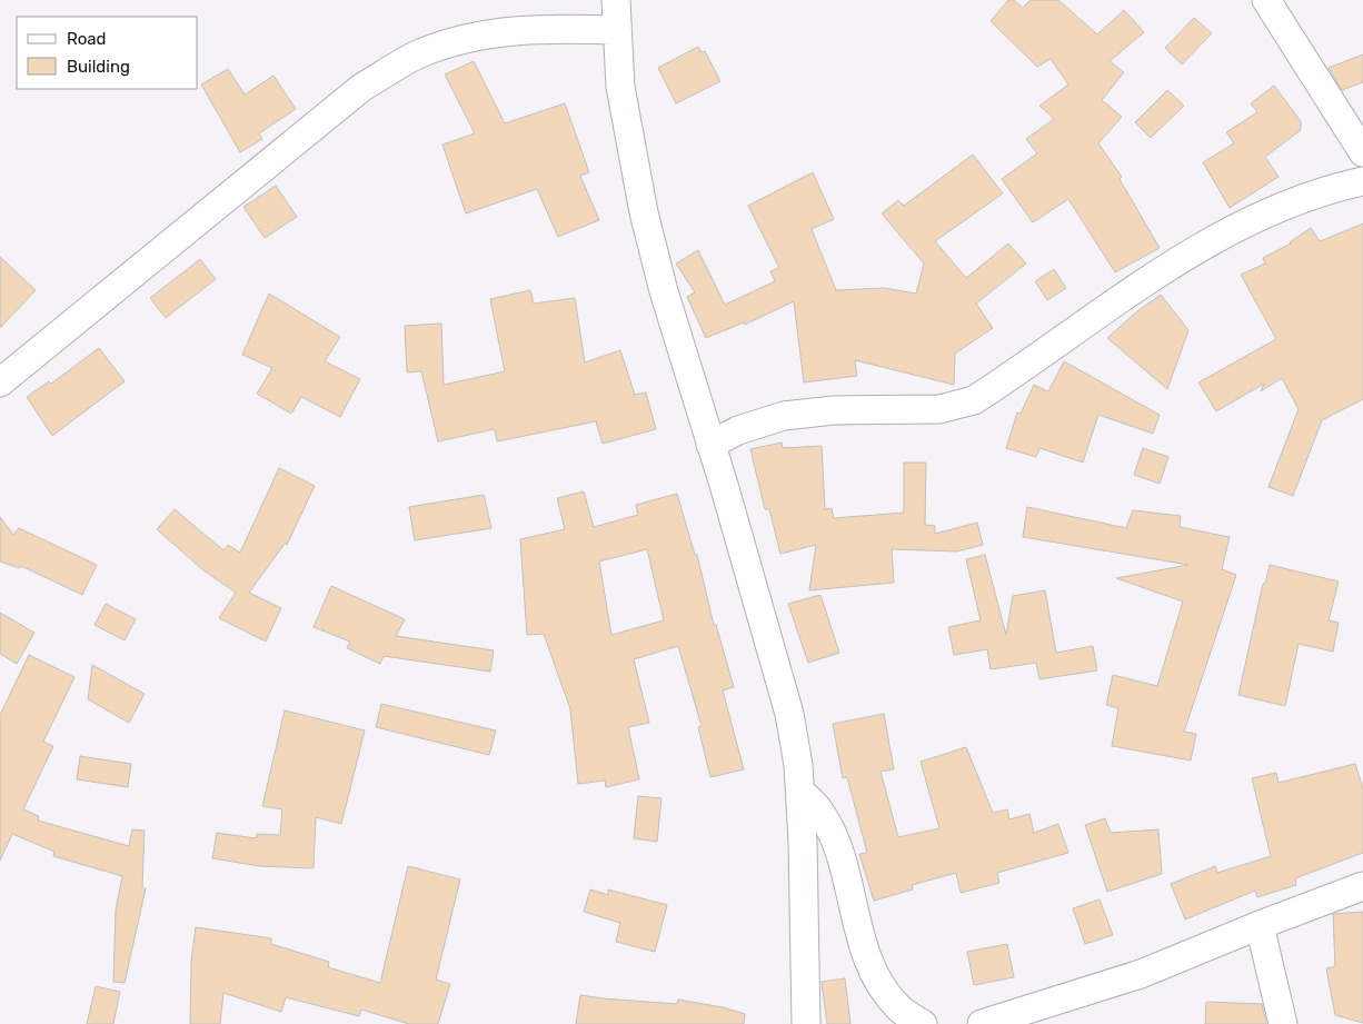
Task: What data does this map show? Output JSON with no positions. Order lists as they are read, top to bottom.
{
  "legend": ["Road", "Building"]
}
